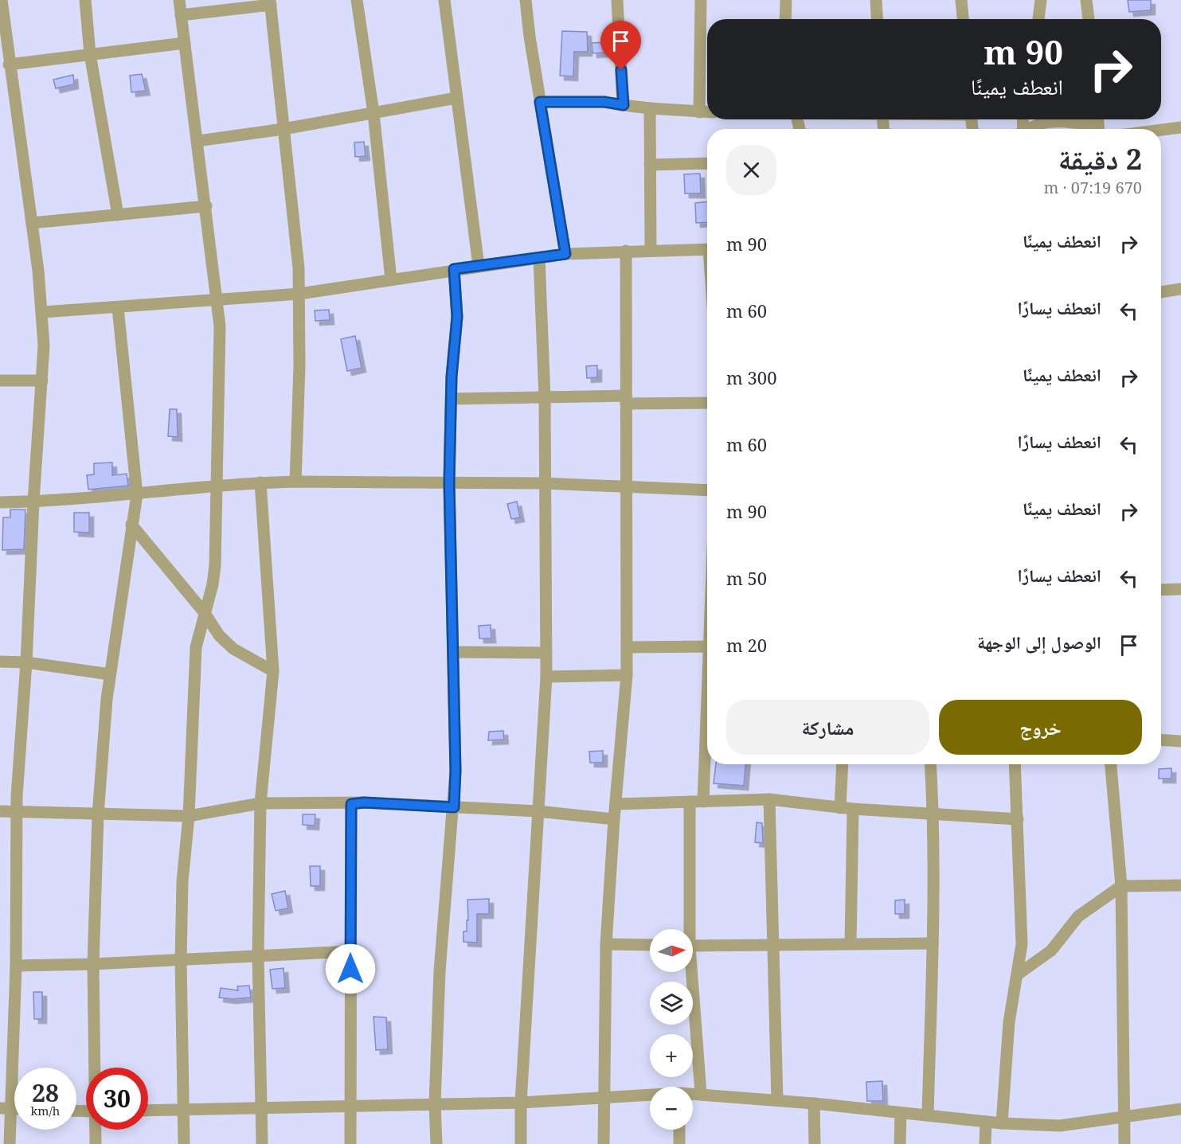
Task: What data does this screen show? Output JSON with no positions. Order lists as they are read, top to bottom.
{
  "north": "right",
  "page": {
    "turn": ["90 m", "انعطف يمينًا"],
    "heading": ["2 دقيقة", "670 m · 07:19"],
    "list": [
      {
        "name": "انعطف يمينًا",
        "value": "90 m"
      },
      {
        "name": "انعطف يسارًا",
        "value": "60 m"
      },
      {
        "name": "انعطف يمينًا",
        "value": "300 m"
      },
      {
        "name": "انعطف يسارًا",
        "value": "60 m"
      },
      {
        "name": "انعطف يمينًا",
        "value": "90 m"
      },
      {
        "name": "انعطف يسارًا",
        "value": "50 m"
      },
      {
        "name": "الوصول إلى الوجهة",
        "value": "20 m"
      }
    ],
    "buttons": ["خروج", "مشاركة"],
    "map_buttons": ["+", "−"],
    "speed": "28 km/h",
    "limit": "30"
  }
}
